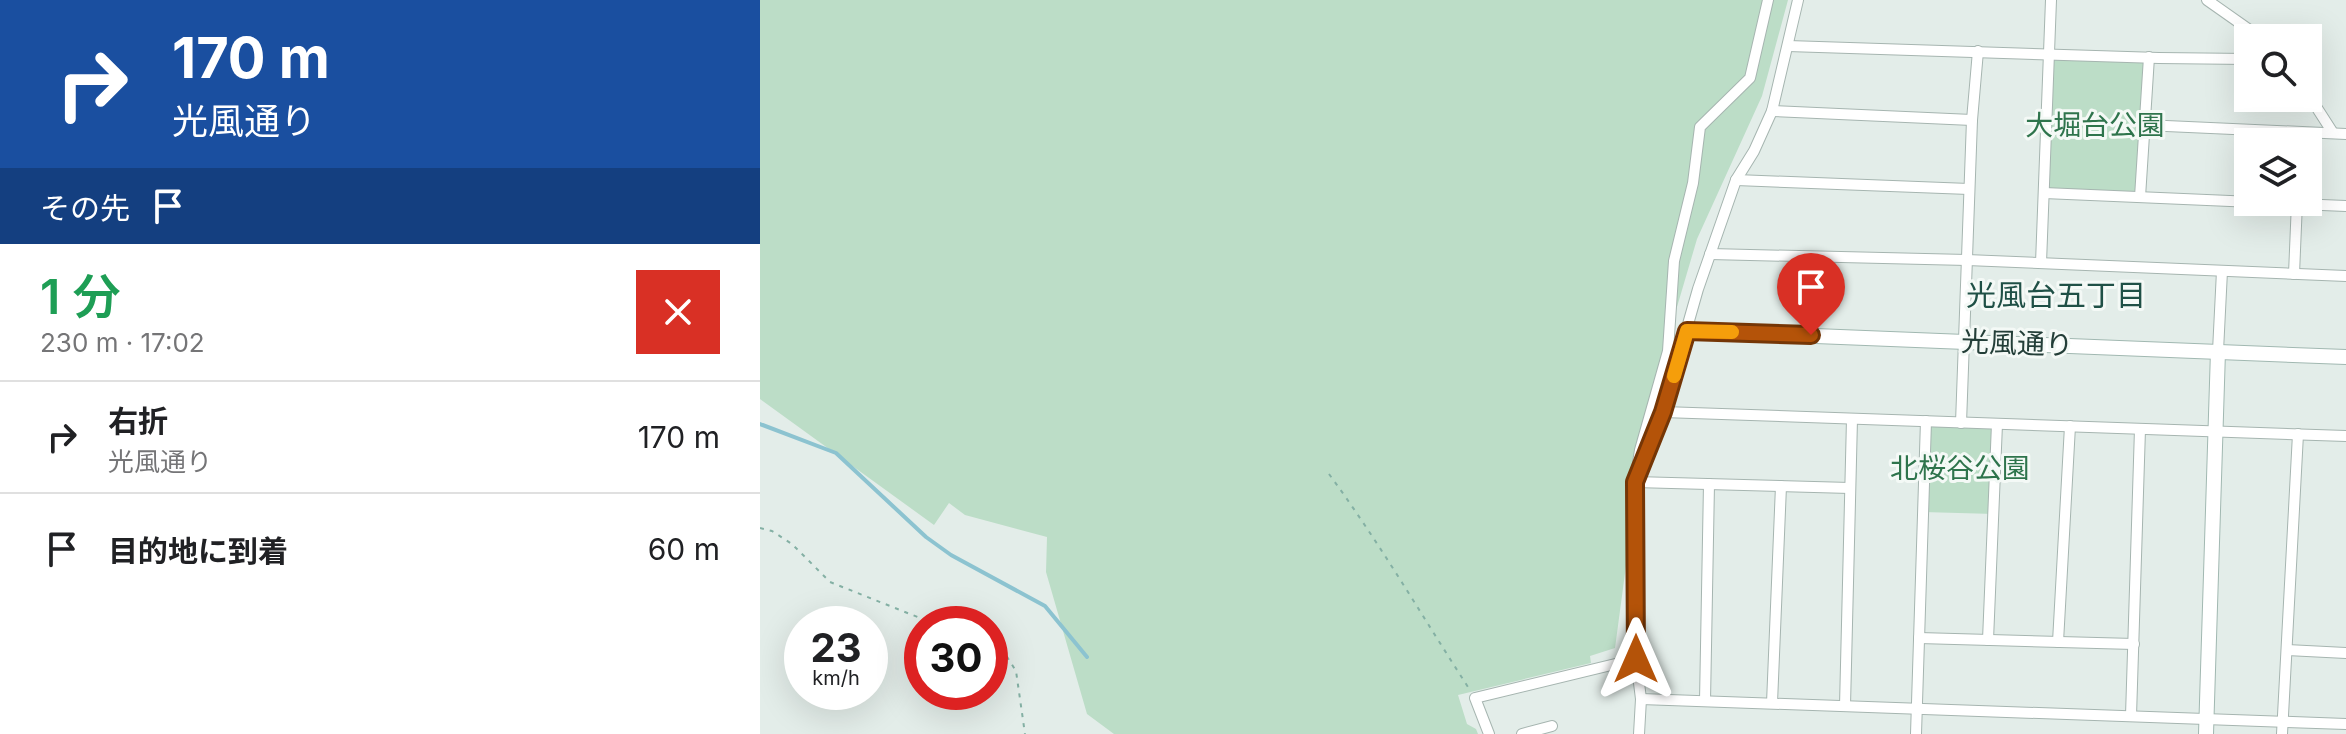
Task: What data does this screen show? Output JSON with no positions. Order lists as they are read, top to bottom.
{
  "streets": {
    "street": ["光風通り"]
  },
  "districts": ["光風台五丁目"],
  "parks": ["大堀台公園", "北桜谷公園"],
  "page": {
    "turn": ["170 m", "光風通り"],
    "then": "その先",
    "heading": ["1 分", "230 m · 17:02"],
    "list": [
      {
        "name": "右折",
        "note": "光風通り",
        "value": "170 m"
      },
      {
        "name": "目的地に到着",
        "value": "60 m"
      }
    ],
    "speed": "23 km/h",
    "limit": "30"
  }
}
